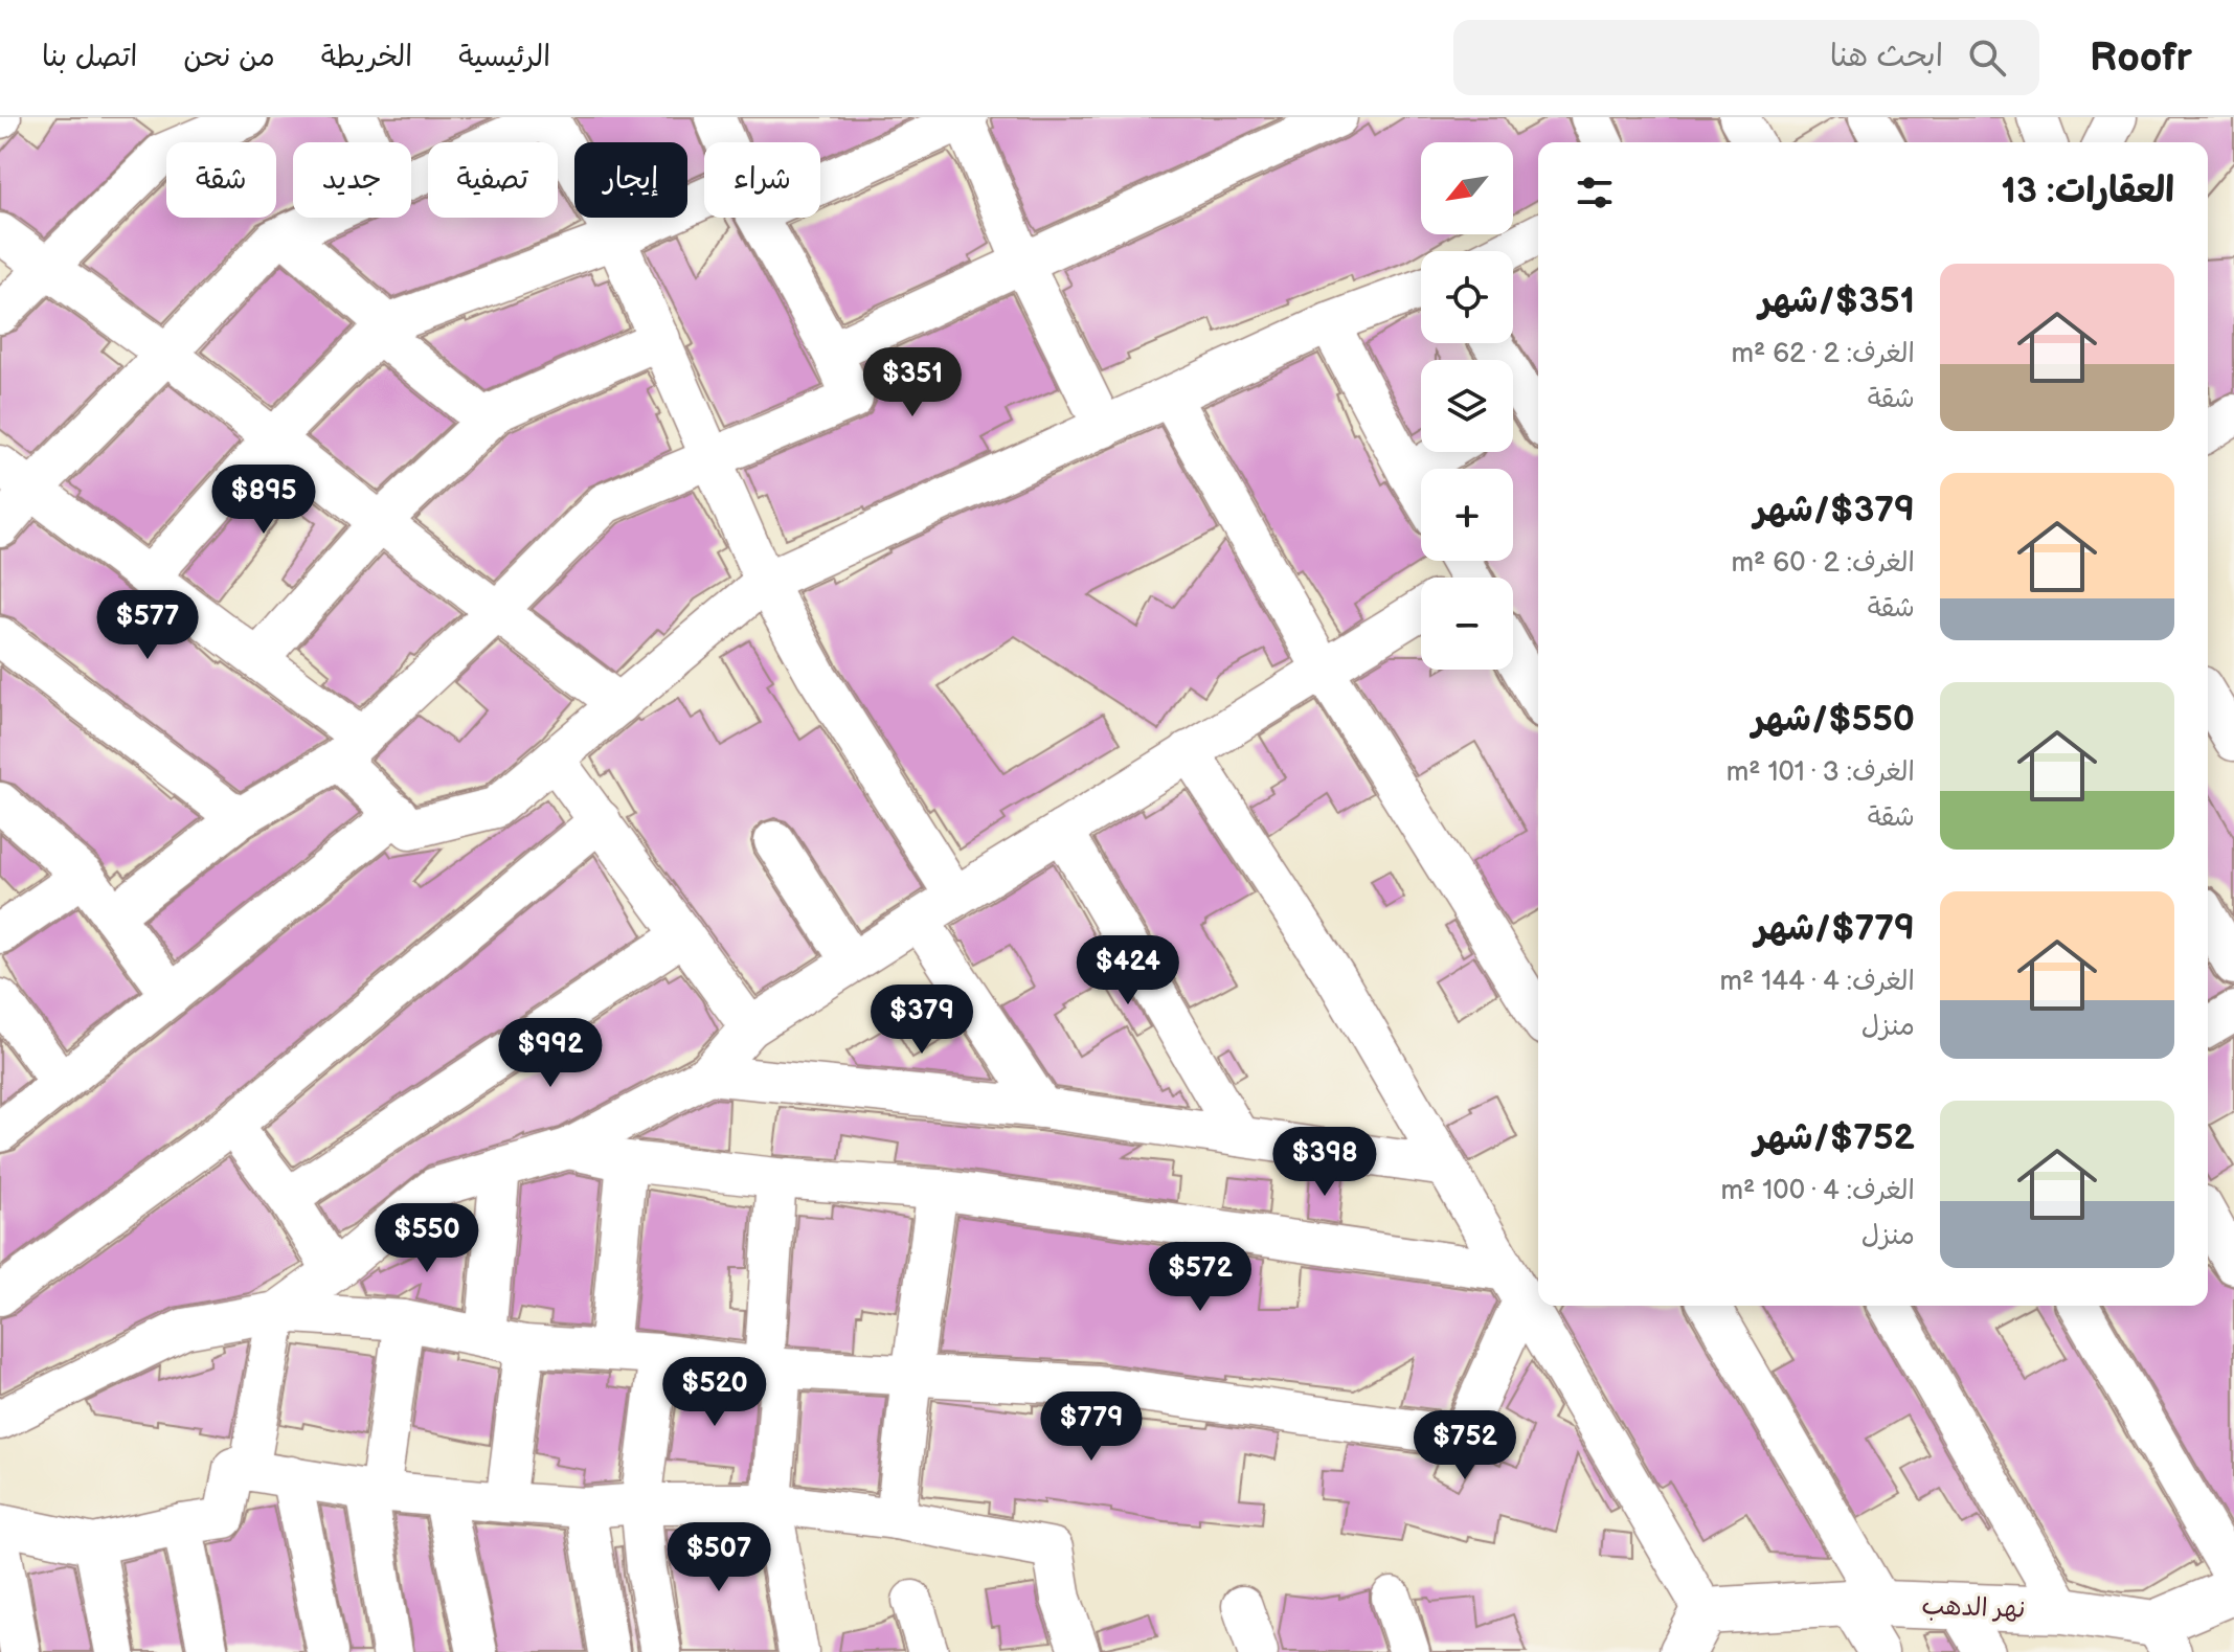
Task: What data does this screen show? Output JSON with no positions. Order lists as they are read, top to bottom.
{
  "streets": {
    "main road": ["نهر الدهب"]
  },
  "north": "bottom left",
  "page": {
    "header": "Roofr",
    "search": "ابحث هنا",
    "nav": [
      "الرئيسية",
      "الخريطة",
      "من نحن",
      "اتصل بنا"
    ],
    "map_buttons": ["+", "−"],
    "chip": [
      "شراء",
      "إيجار",
      "تصفية",
      "جديد",
      "شقة"
    ],
    "heading": "العقارات: 13",
    "list": [
      {
        "name": "$351/شهر",
        "note": "الغرف: 2 · 62 m² · شقة"
      },
      {
        "name": "$379/شهر",
        "note": "الغرف: 2 · 60 m² · شقة"
      },
      {
        "name": "$550/شهر",
        "note": "الغرف: 3 · 101 m² · شقة"
      },
      {
        "name": "$779/شهر",
        "note": "الغرف: 4 · 144 m² · منزل"
      },
      {
        "name": "$752/شهر",
        "note": "الغرف: 4 · 100 m² · منزل"
      }
    ],
    "price": [
      "$351",
      "$895",
      "$577",
      "$424",
      "$379",
      "$992",
      "$398",
      "$550",
      "$572",
      "$520",
      "$779",
      "$752",
      "$507"
    ]
  }
}
